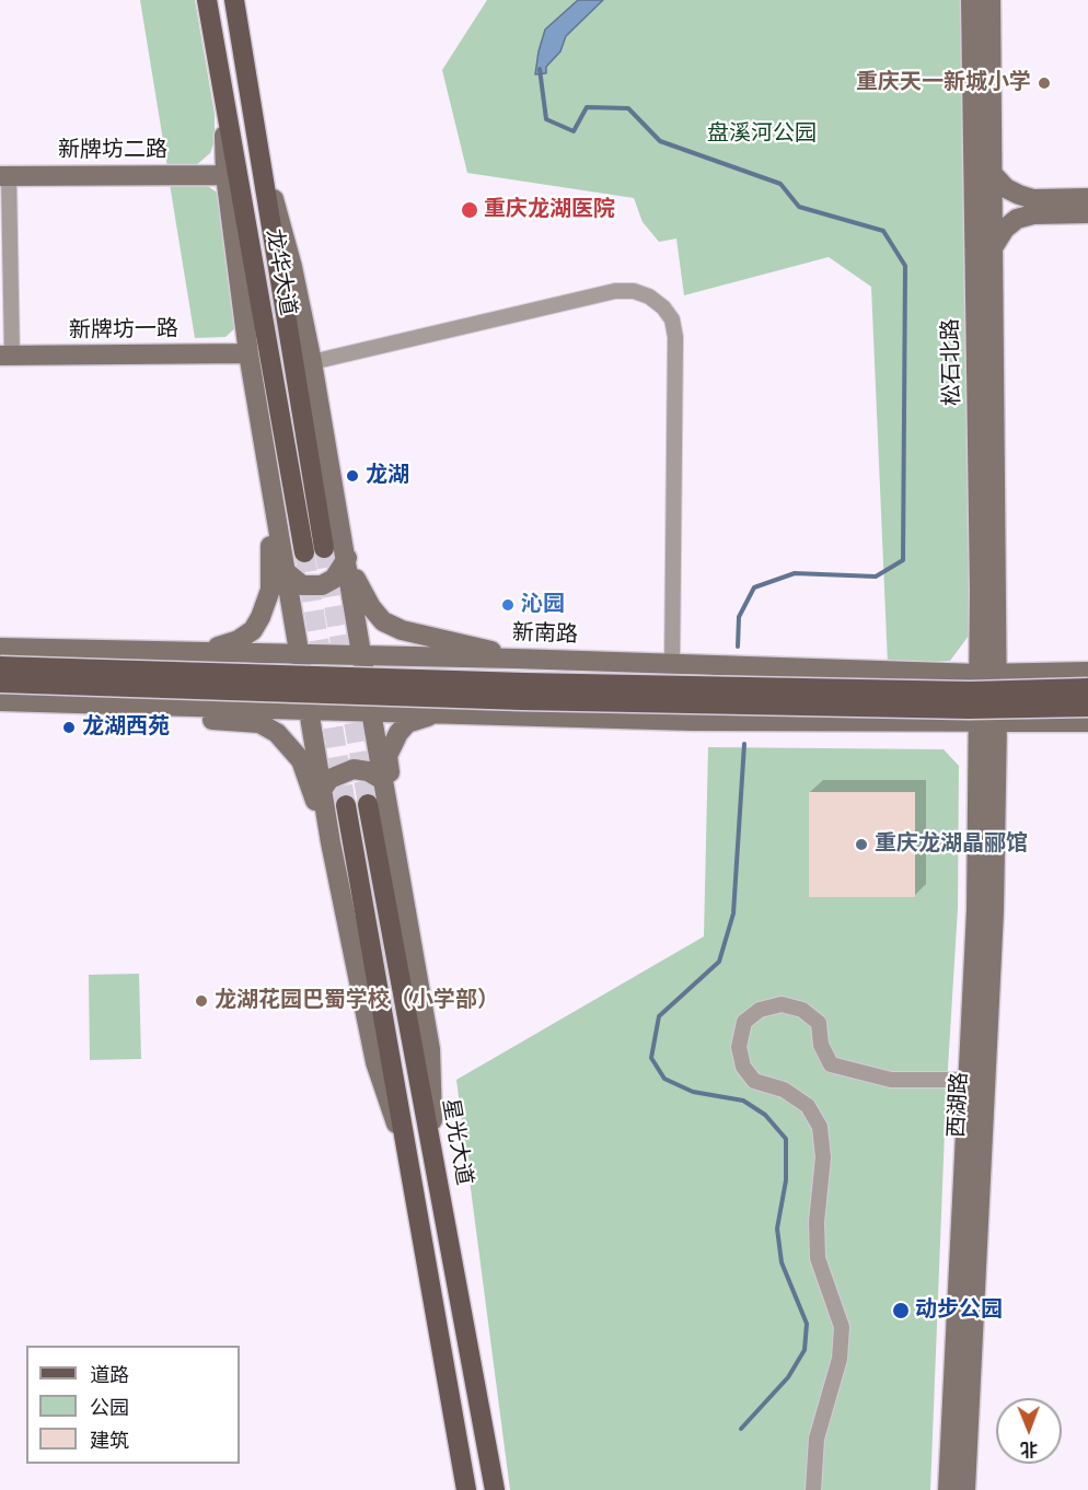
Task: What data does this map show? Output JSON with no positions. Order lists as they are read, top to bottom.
{
  "streets": {
    "main road": ["龙华大道", "星光大道"],
    "street": [
      "新牌坊二路",
      "新牌坊一路",
      "松石北路",
      "新南路",
      "西湖路"
    ]
  },
  "crossings": [
    ["松石北路", "新南路"],
    ["松石北路", "西湖路"]
  ],
  "parks": ["盘溪河公园"],
  "places": [
    "重庆天一新城小学",
    "重庆龙湖医院",
    "龙湖",
    "沁园",
    "龙湖西苑",
    "重庆龙湖晶郦馆",
    "龙湖花园巴蜀学校（小学部）",
    "动步公园"
  ],
  "legend": ["道路", "公园", "建筑"],
  "north": "bottom"
}
